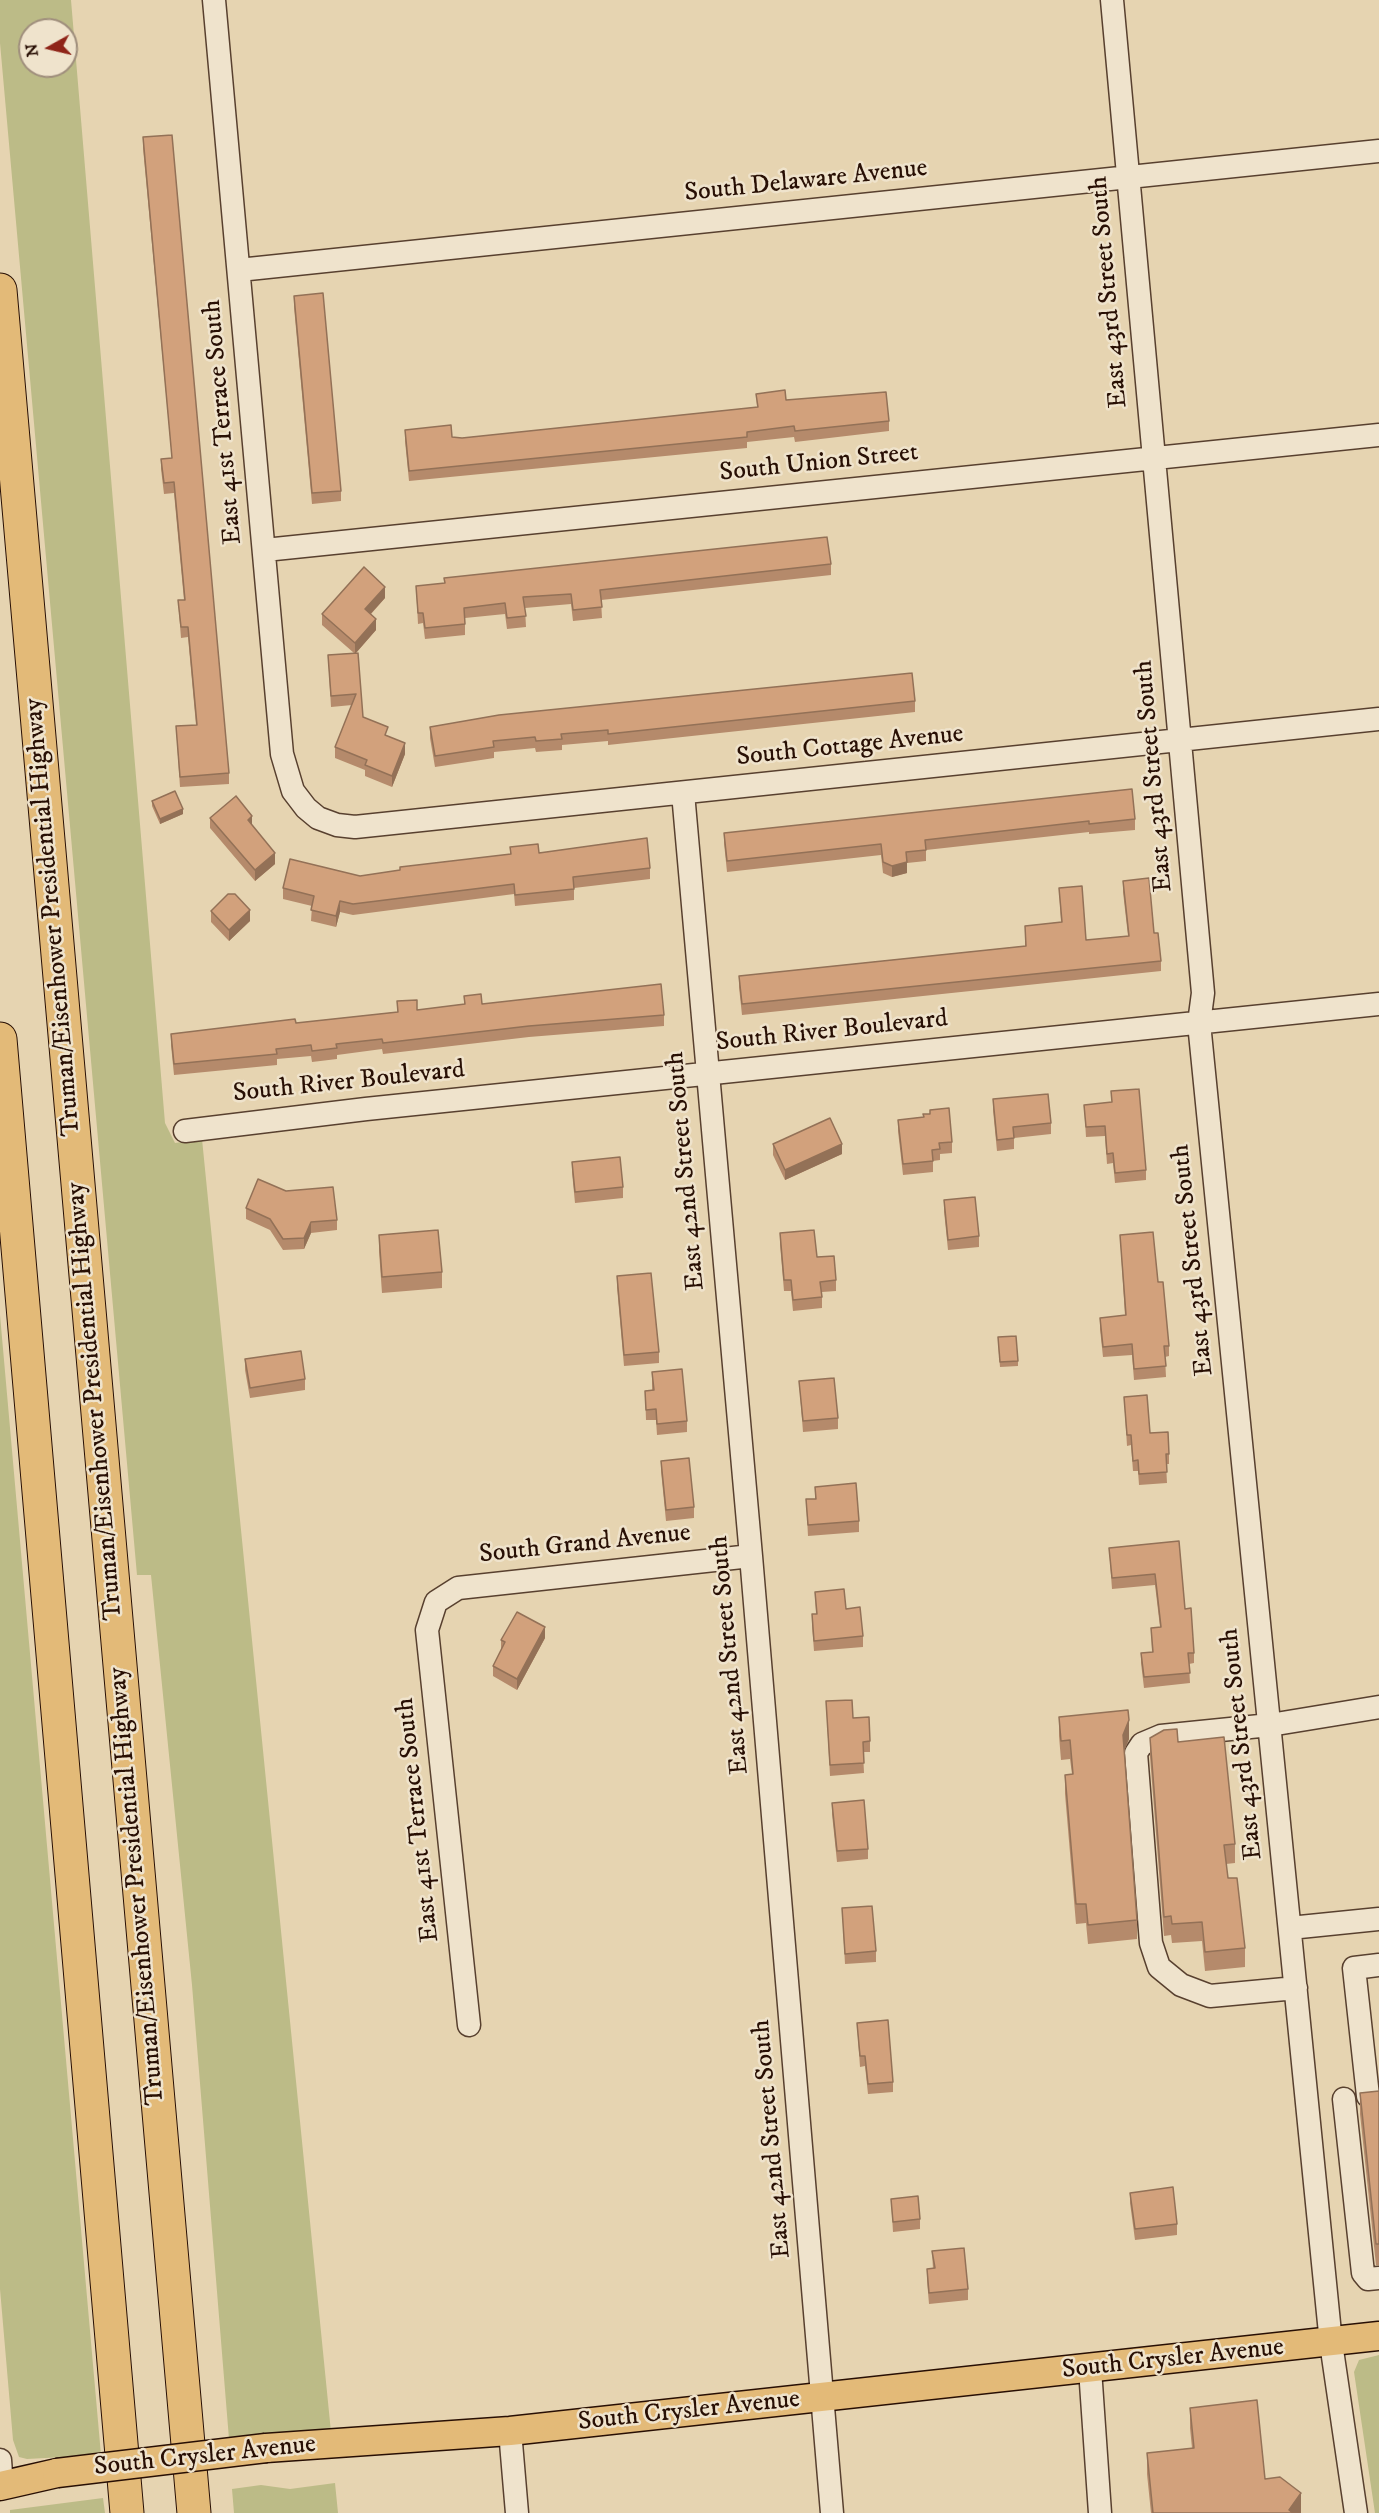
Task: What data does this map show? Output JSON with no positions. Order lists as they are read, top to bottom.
{
  "streets": {
    "highway": ["Truman/Eisenhower Presidential Highway"],
    "main road": ["South Crysler Avenue"],
    "street": [
      "South Delaware Avenue",
      "East 43rd Street South",
      "East 41st Terrace South",
      "South Union Street",
      "South Cottage Avenue",
      "South River Boulevard",
      "East 42nd Street South",
      "South Grand Avenue"
    ]
  },
  "crossings": [
    ["South Delaware Avenue", "East 43rd Street South"],
    ["South Delaware Avenue", "East 41st Terrace South"],
    ["East 43rd Street South", "South Union Street"],
    ["East 43rd Street South", "South Cottage Avenue"],
    ["East 43rd Street South", "South River Boulevard"],
    ["East 43rd Street South", "South Crysler Avenue"],
    ["East 41st Terrace South", "South Union Street"],
    ["East 41st Terrace South", "South Cottage Avenue"],
    ["East 41st Terrace South", "South Grand Avenue"],
    ["South Cottage Avenue", "East 42nd Street South"],
    ["South River Boulevard", "East 42nd Street South"],
    ["East 42nd Street South", "South Grand Avenue"],
    ["East 42nd Street South", "South Crysler Avenue"]
  ],
  "north": "left"
}
